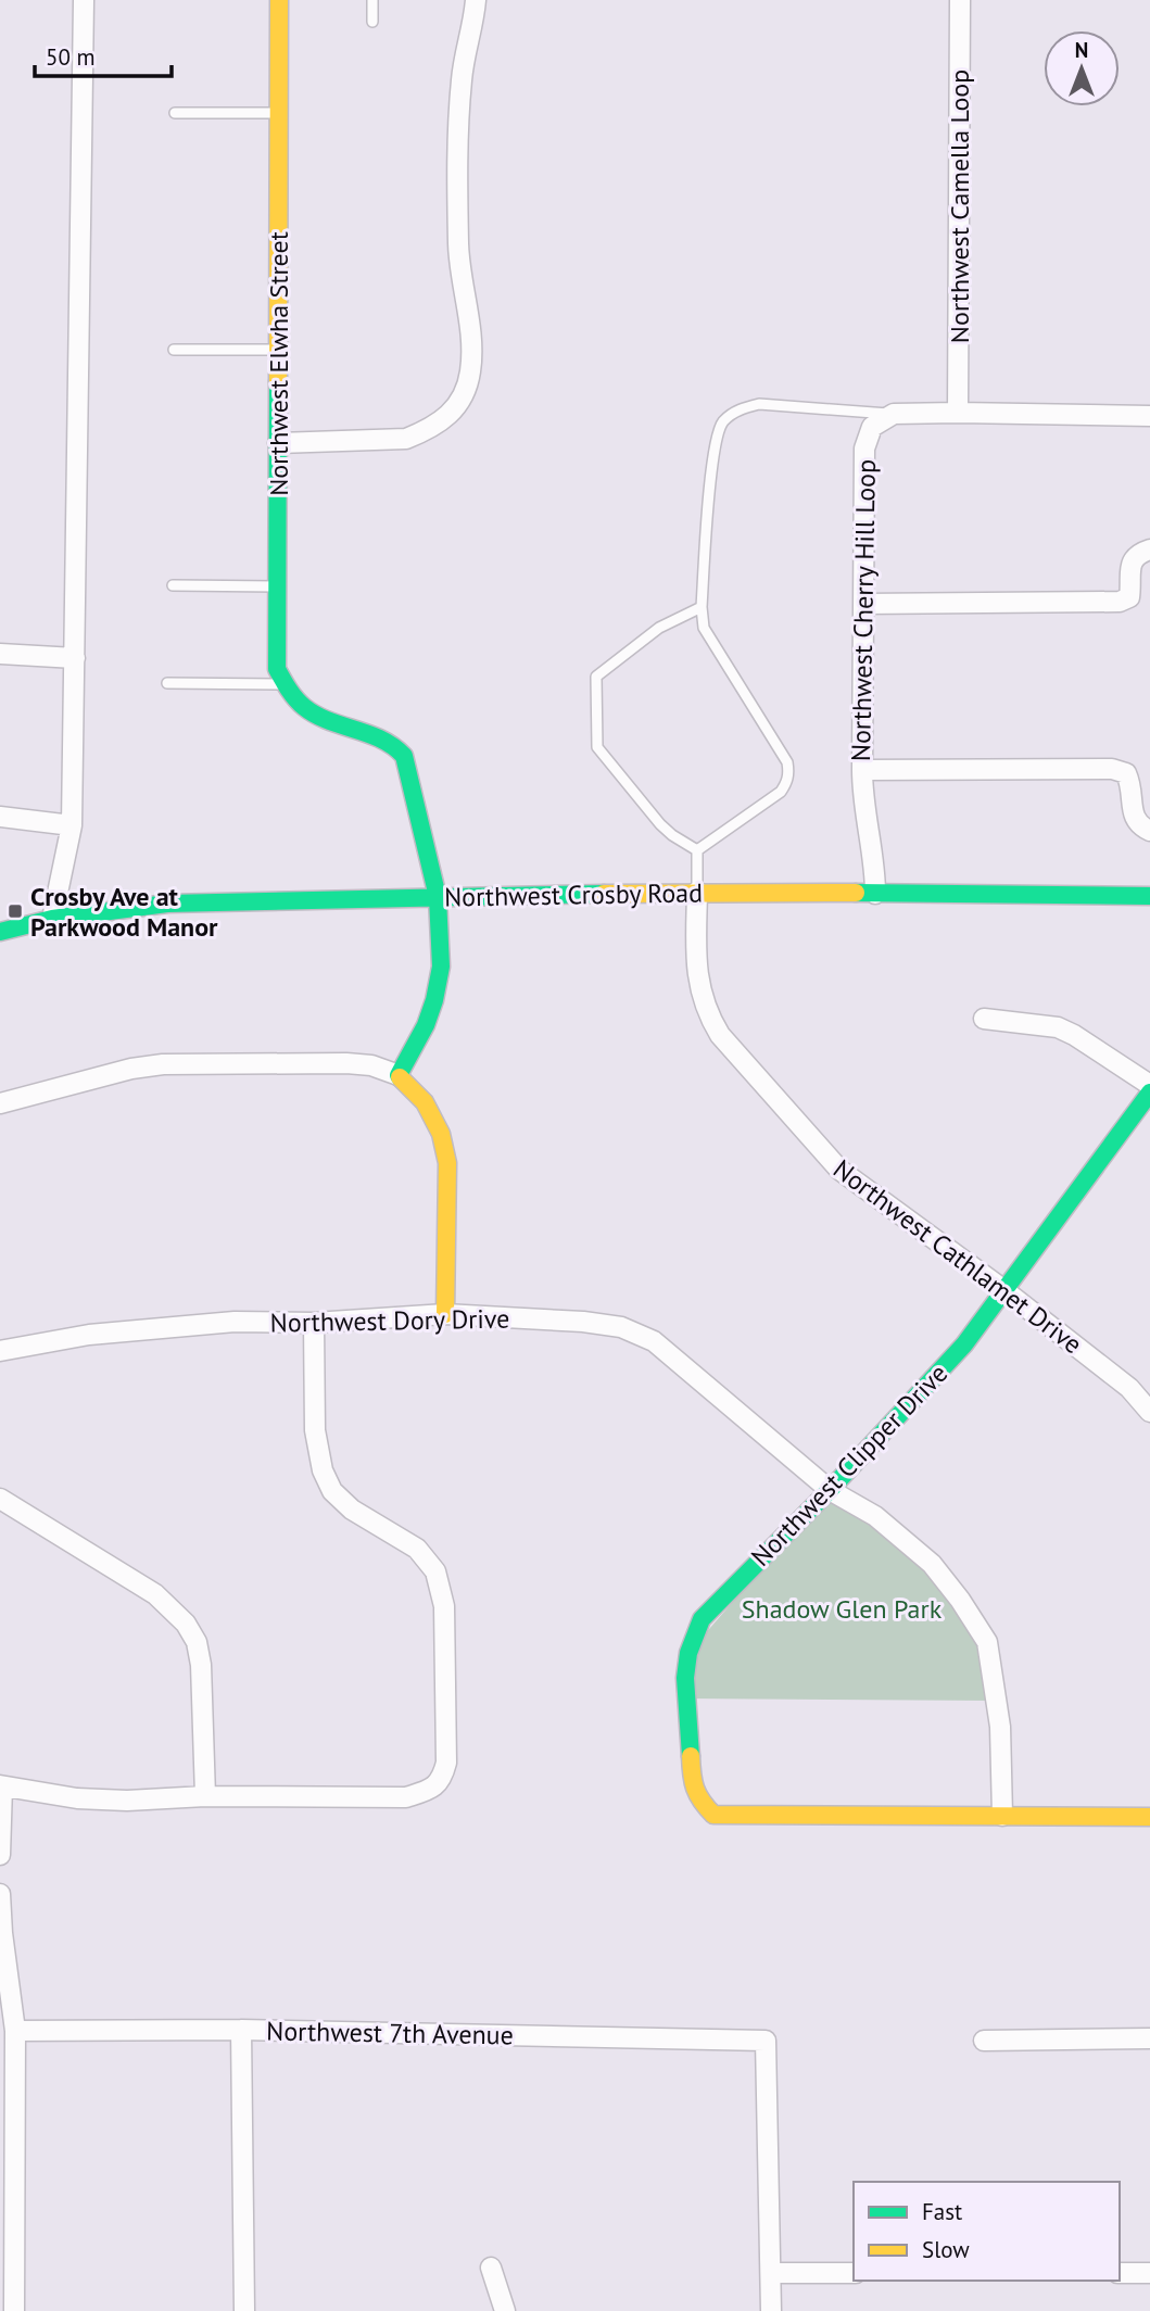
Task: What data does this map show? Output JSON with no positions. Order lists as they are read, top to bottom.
{
  "streets": {
    "street": [
      "Northwest Camella Loop",
      "Northwest Elwha Street",
      "Northwest Cherry Hill Loop",
      "Northwest Crosby Road",
      "Northwest Cathlamet Drive",
      "Northwest Dory Drive",
      "Northwest Clipper Drive",
      "Northwest 7th Avenue"
    ]
  },
  "crossings": [
    ["Northwest Cherry Hill Loop", "Northwest Crosby Road"],
    ["Northwest Crosby Road", "Northwest Cathlamet Drive"],
    ["Northwest Cathlamet Drive", "Northwest Clipper Drive"],
    ["Northwest Dory Drive", "Northwest Clipper Drive"]
  ],
  "parks": ["Shadow Glen Park"],
  "places": {
    "transit": ["Crosby Ave at Parkwood Manor"]
  },
  "legend": ["Fast", "Slow"],
  "scale_bar": "50 m",
  "north": "top"
}
